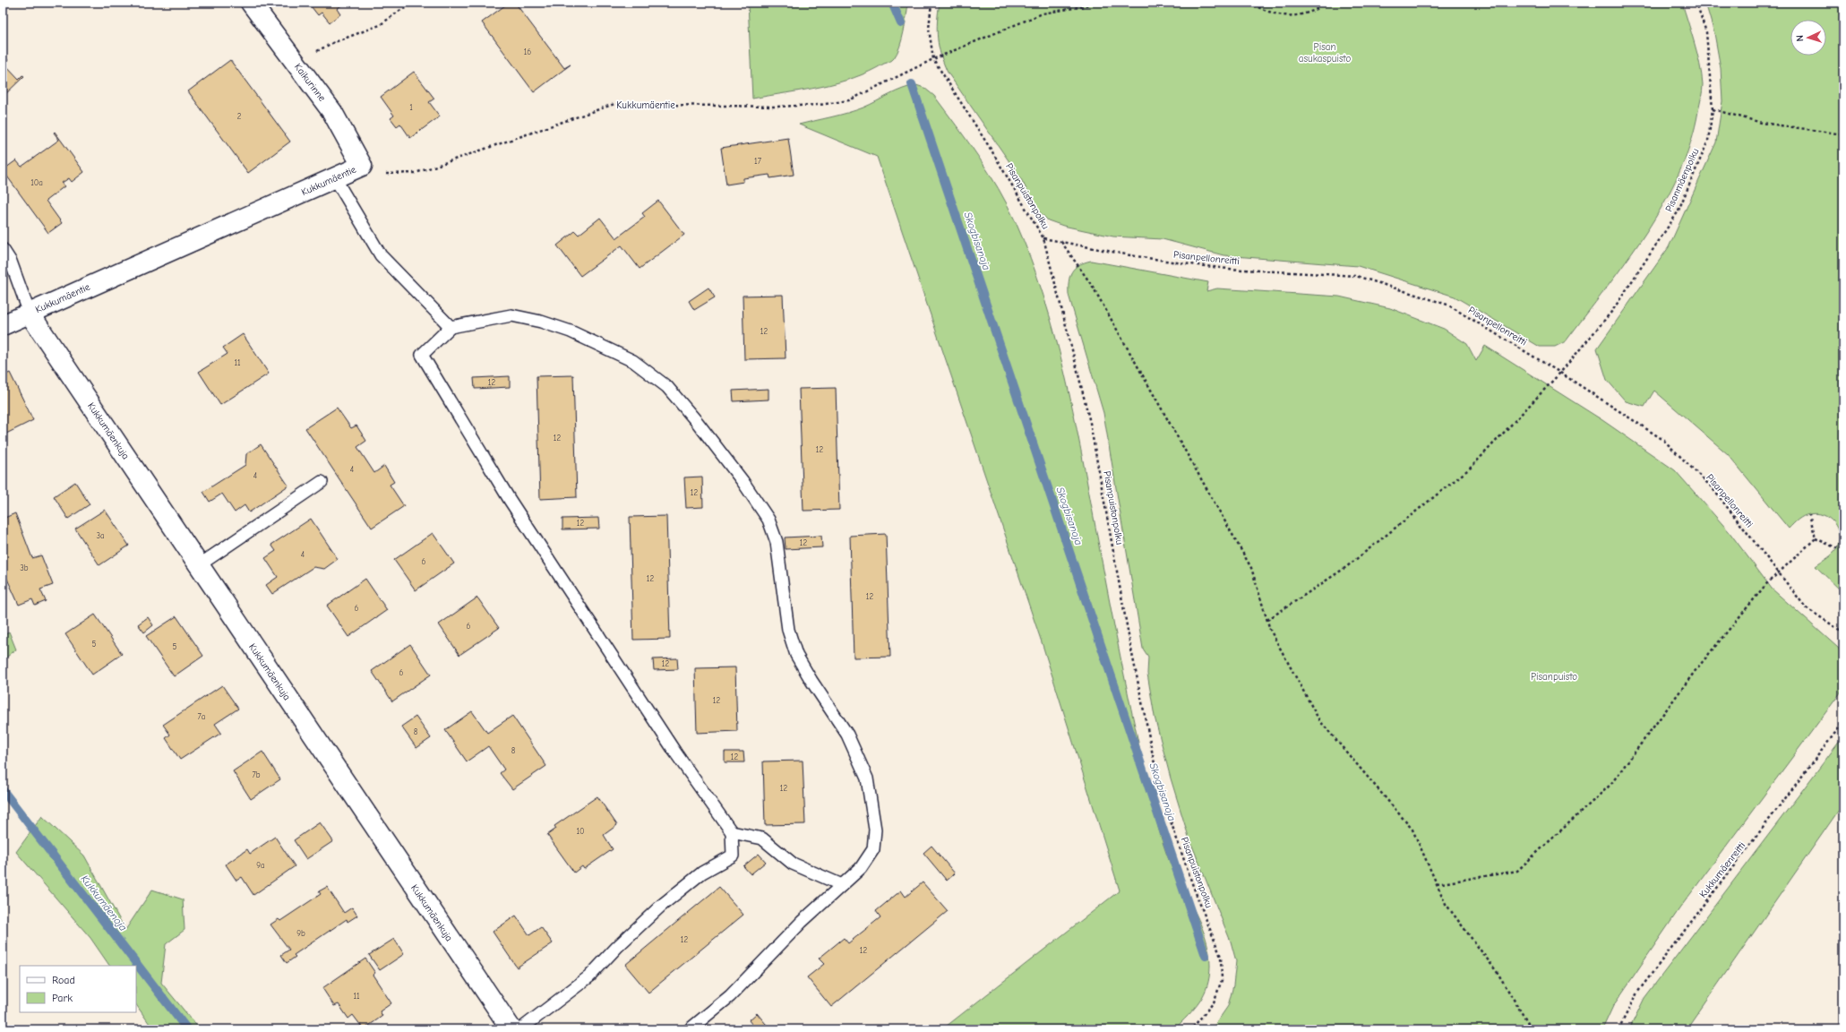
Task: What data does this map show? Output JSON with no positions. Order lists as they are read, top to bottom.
{
  "streets": {
    "street": ["Kaikurinne", "Kukkumäentie", "Kukkumäenkuja"],
    "path": [
      "Pisanmäenpolku",
      "Pisanpuistonpolku",
      "Pisanpellonreitti",
      "Kukkumäenreitti"
    ]
  },
  "crossings": [
    ["Kaikurinne", "Kukkumäentie"],
    ["Kukkumäentie", "Pisanpuistonpolku"],
    ["Kukkumäentie", "Kukkumäenkuja"],
    ["Pisanmäenpolku", "Pisanpellonreitti"],
    ["Pisanpuistonpolku", "Pisanpellonreitti"]
  ],
  "water": ["Skogbisanoja", "Kukkumäenoja"],
  "parks": ["Pisan asukaspuisto", "Pisanpuisto"],
  "house_numbers": [
    "16",
    "1",
    "2",
    "17",
    "10a",
    "12",
    "11",
    "12",
    "12",
    "12",
    "4",
    "4",
    "12",
    "12",
    "3a",
    "12",
    "4",
    "6",
    "3b",
    "12",
    "12",
    "6",
    "6",
    "5",
    "5",
    "12",
    "6",
    "12",
    "7a",
    "8",
    "8",
    "12",
    "7b",
    "12",
    "10",
    "9a",
    "9b",
    "12",
    "12",
    "11"
  ],
  "legend": ["Road", "Park"],
  "north": "left"
}
